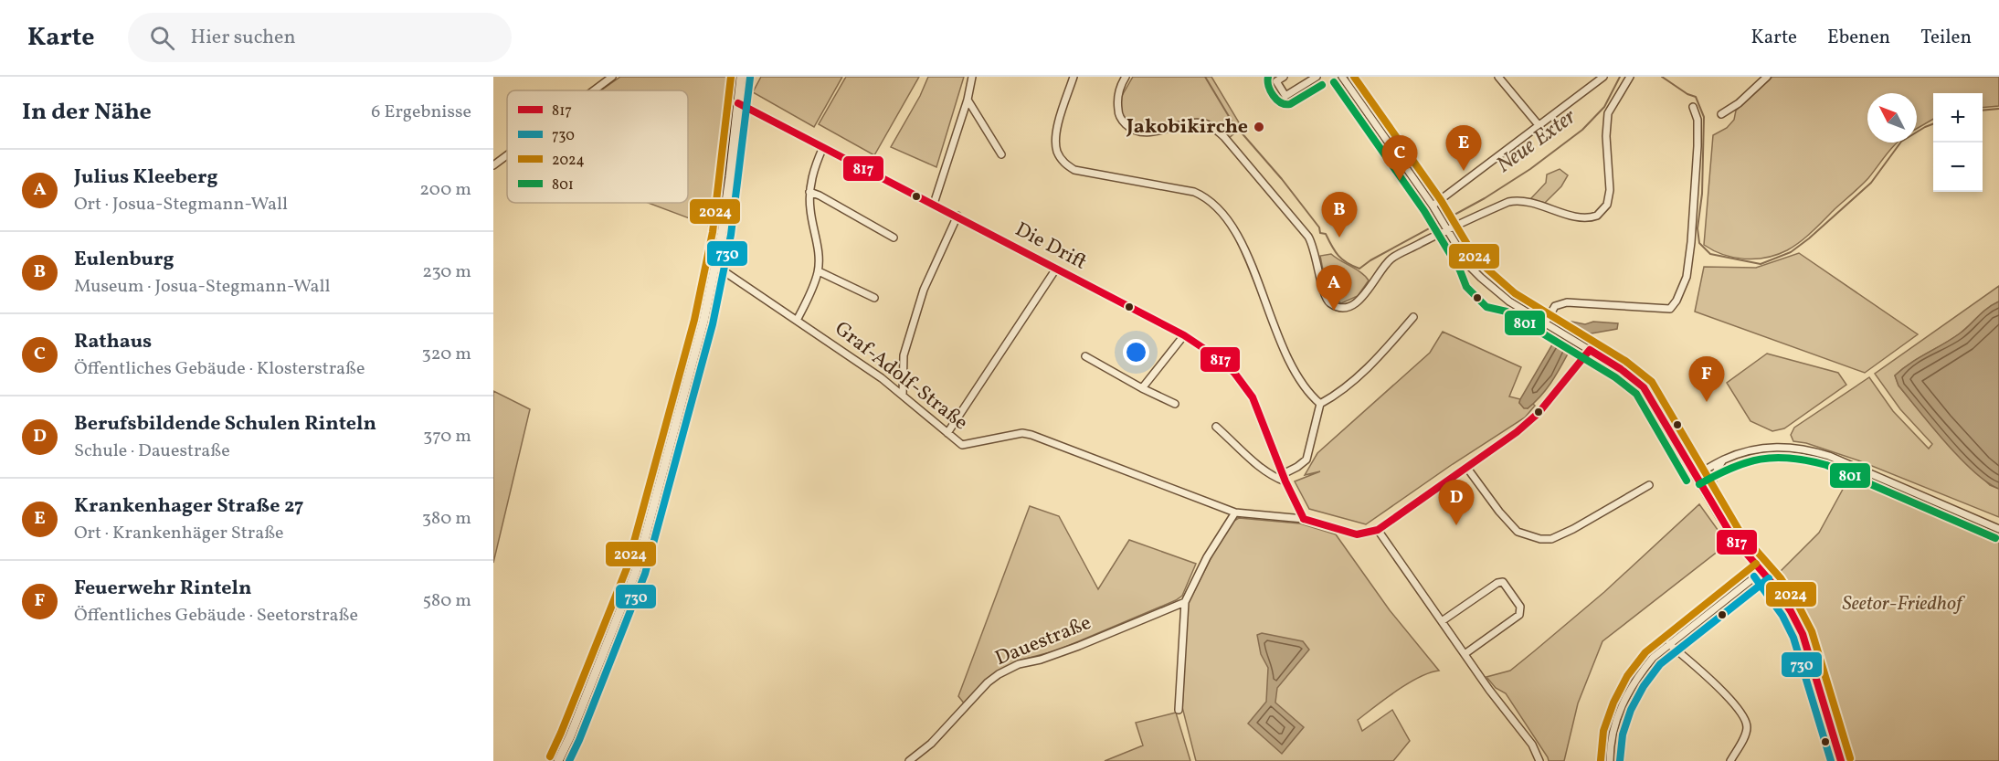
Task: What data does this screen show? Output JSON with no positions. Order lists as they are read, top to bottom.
{
  "streets": {
    "street": ["Die Drift", "Graf-Adolf-Straße", "Dauestraße"]
  },
  "water": ["Neue Exter"],
  "parks": ["Seetor-Friedhof"],
  "places": ["Jakobikirche"],
  "lines": [
    "transit line 2024",
    "transit line 801",
    "transit line 730",
    "transit line 817"
  ],
  "legend": [
    "817",
    "730",
    "2024",
    "801"
  ],
  "north": "top left",
  "page": {
    "header": "Karte",
    "search": "Hier suchen",
    "nav": ["Karte", "Ebenen", "Teilen"],
    "heading": ["In der Nähe", "6 Ergebnisse"],
    "map_buttons": ["+", "−"],
    "pins": [
      "E",
      "C",
      "B",
      "A",
      "F",
      "D"
    ],
    "list": [
      {
        "mark": "A",
        "name": "Julius Kleeberg",
        "note": "Ort · Josua-Stegmann-Wall",
        "value": "200 m"
      },
      {
        "mark": "B",
        "name": "Eulenburg",
        "note": "Museum · Josua-Stegmann-Wall",
        "value": "230 m"
      },
      {
        "mark": "C",
        "name": "Rathaus",
        "note": "Öffentliches Gebäude · Klosterstraße",
        "value": "320 m"
      },
      {
        "mark": "D",
        "name": "Berufsbildende Schulen Rinteln",
        "note": "Schule · Dauestraße",
        "value": "370 m"
      },
      {
        "mark": "E",
        "name": "Krankenhager Straße 27",
        "note": "Ort · Krankenhäger Straße",
        "value": "380 m"
      },
      {
        "mark": "F",
        "name": "Feuerwehr Rinteln",
        "note": "Öffentliches Gebäude · Seetorstraße",
        "value": "580 m"
      }
    ]
  }
}
